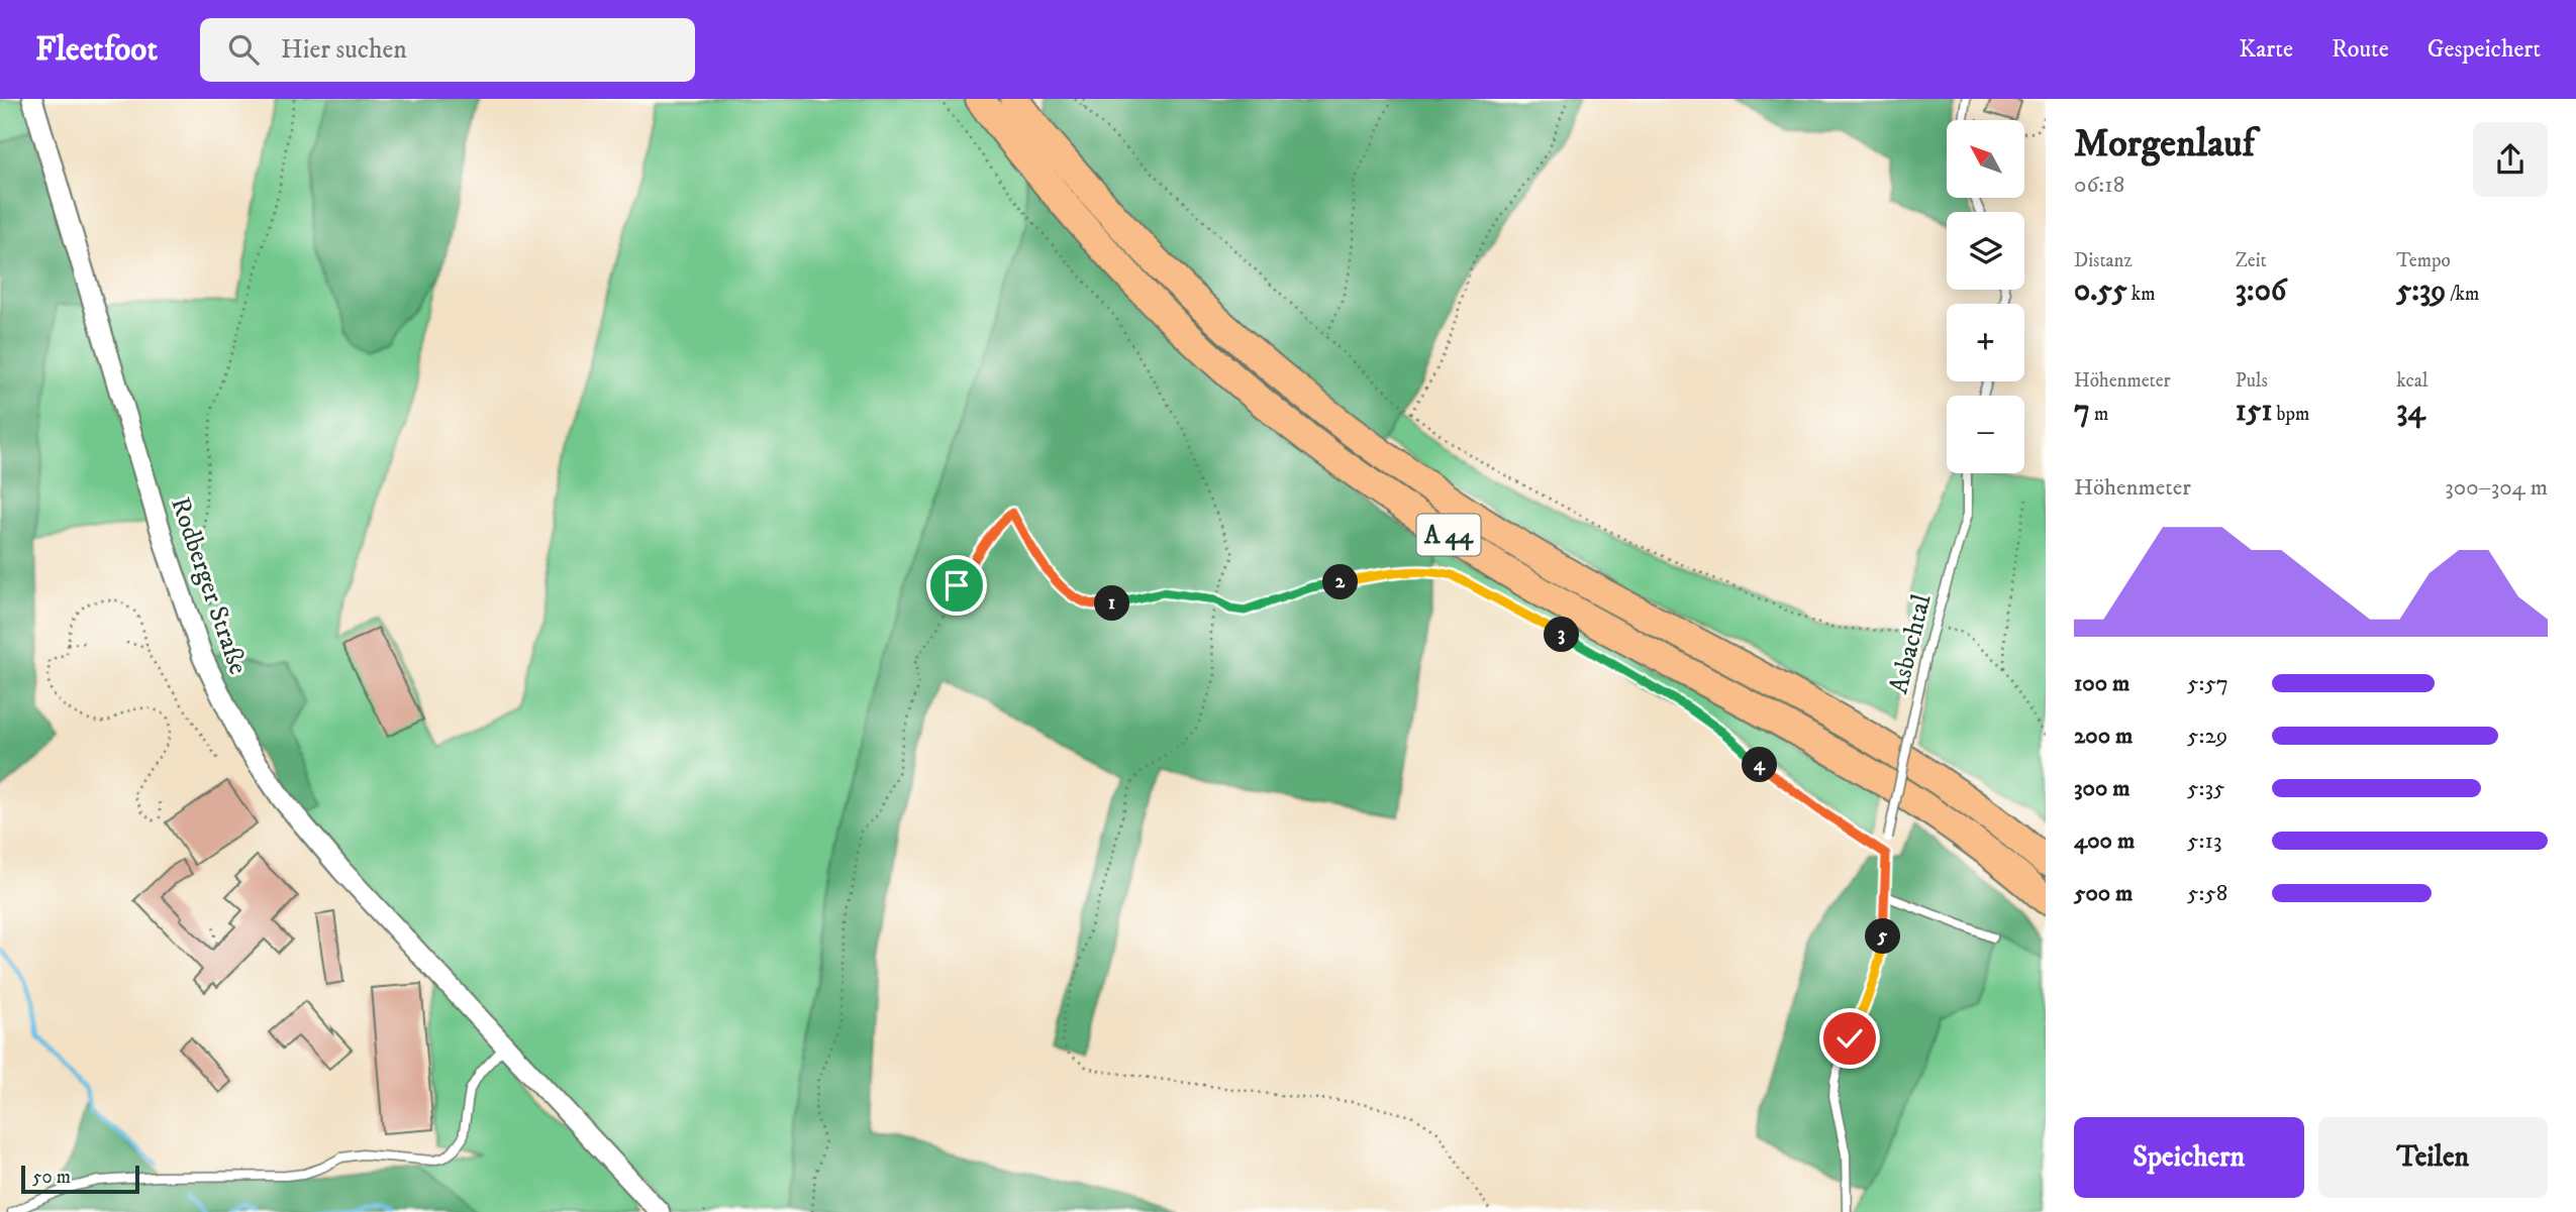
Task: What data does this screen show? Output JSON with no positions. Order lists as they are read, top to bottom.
{
  "streets": {
    "highway": ["A 44"],
    "street": ["Rodberger Straße"],
    "lane": ["Asbachtal"]
  },
  "scale_bar": "50 m",
  "north": "top left",
  "page": {
    "header": "Fleetfoot",
    "search": "Hier suchen",
    "nav": ["Karte", "Route", "Gespeichert"],
    "heading": ["Morgenlauf", "06:18"],
    "map_buttons": ["+", "−"],
    "stats": [
      ["Distanz", "0.55 km"],
      ["Zeit", "3:06"],
      ["Tempo", "5:39 /km"],
      ["Höhenmeter", "7 m"],
      ["Puls", "151 bpm"],
      ["kcal", "34"]
    ],
    "chart": ["Höhenmeter", "300–304 m"],
    "pins": [
      "2",
      "1",
      "3",
      "4",
      "5"
    ],
    "list": [
      {
        "name": "100 m",
        "note": "5:57"
      },
      {
        "name": "200 m",
        "note": "5:29"
      },
      {
        "name": "300 m",
        "note": "5:35"
      },
      {
        "name": "400 m",
        "note": "5:13"
      },
      {
        "name": "500 m",
        "note": "5:58"
      }
    ],
    "buttons": ["Speichern", "Teilen"],
    "scale": "50 m"
  }
}
